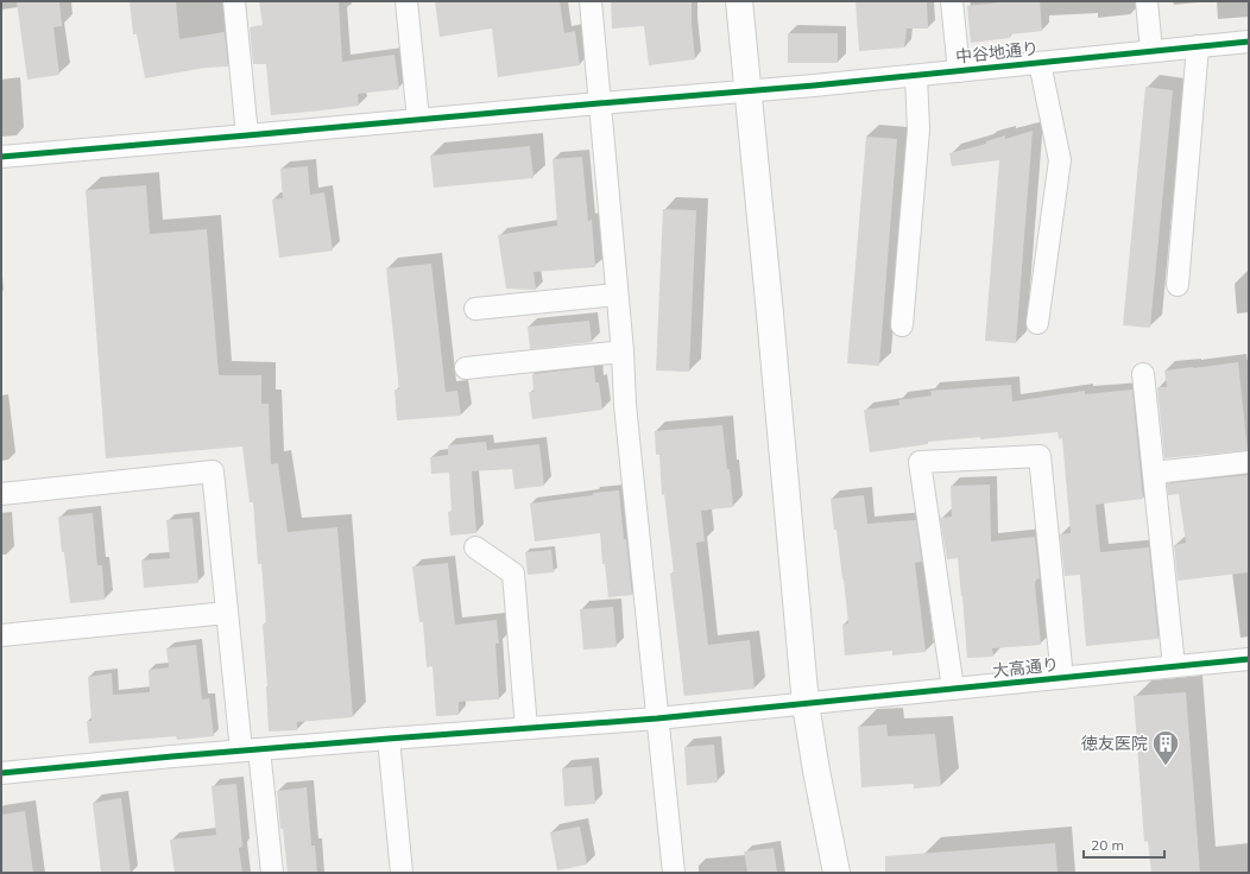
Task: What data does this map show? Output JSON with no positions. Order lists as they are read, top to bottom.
{
  "streets": {
    "street": ["中谷地通り", "大高通り"]
  },
  "places": {
    "building": ["徳友医院"]
  },
  "scale_bar": "20 m"
}
